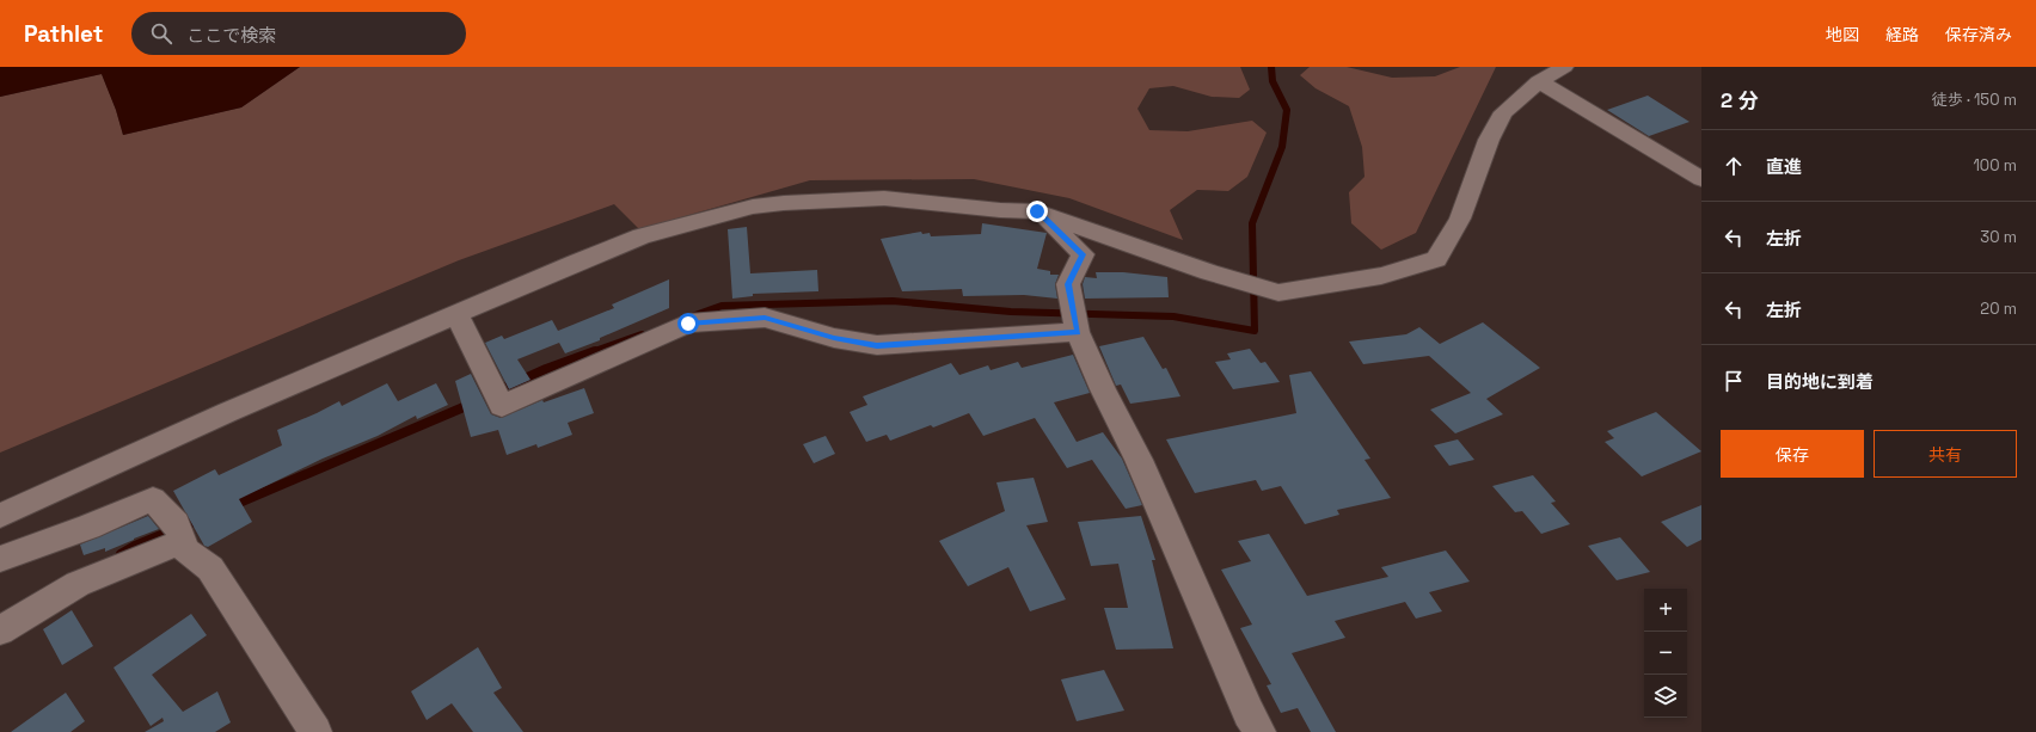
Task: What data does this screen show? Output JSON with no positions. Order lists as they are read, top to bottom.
{
  "page": {
    "header": "Pathlet",
    "search": "ここで検索",
    "nav": ["地図", "経路", "保存済み"],
    "heading": ["2 分", "徒歩 · 150 m"],
    "list": [
      ["直進", "100 m"],
      ["左折", "30 m"],
      ["左折", "20 m"],
      "目的地に到着"
    ],
    "buttons": ["保存", "共有"],
    "map_buttons": ["+", "−"]
  }
}
